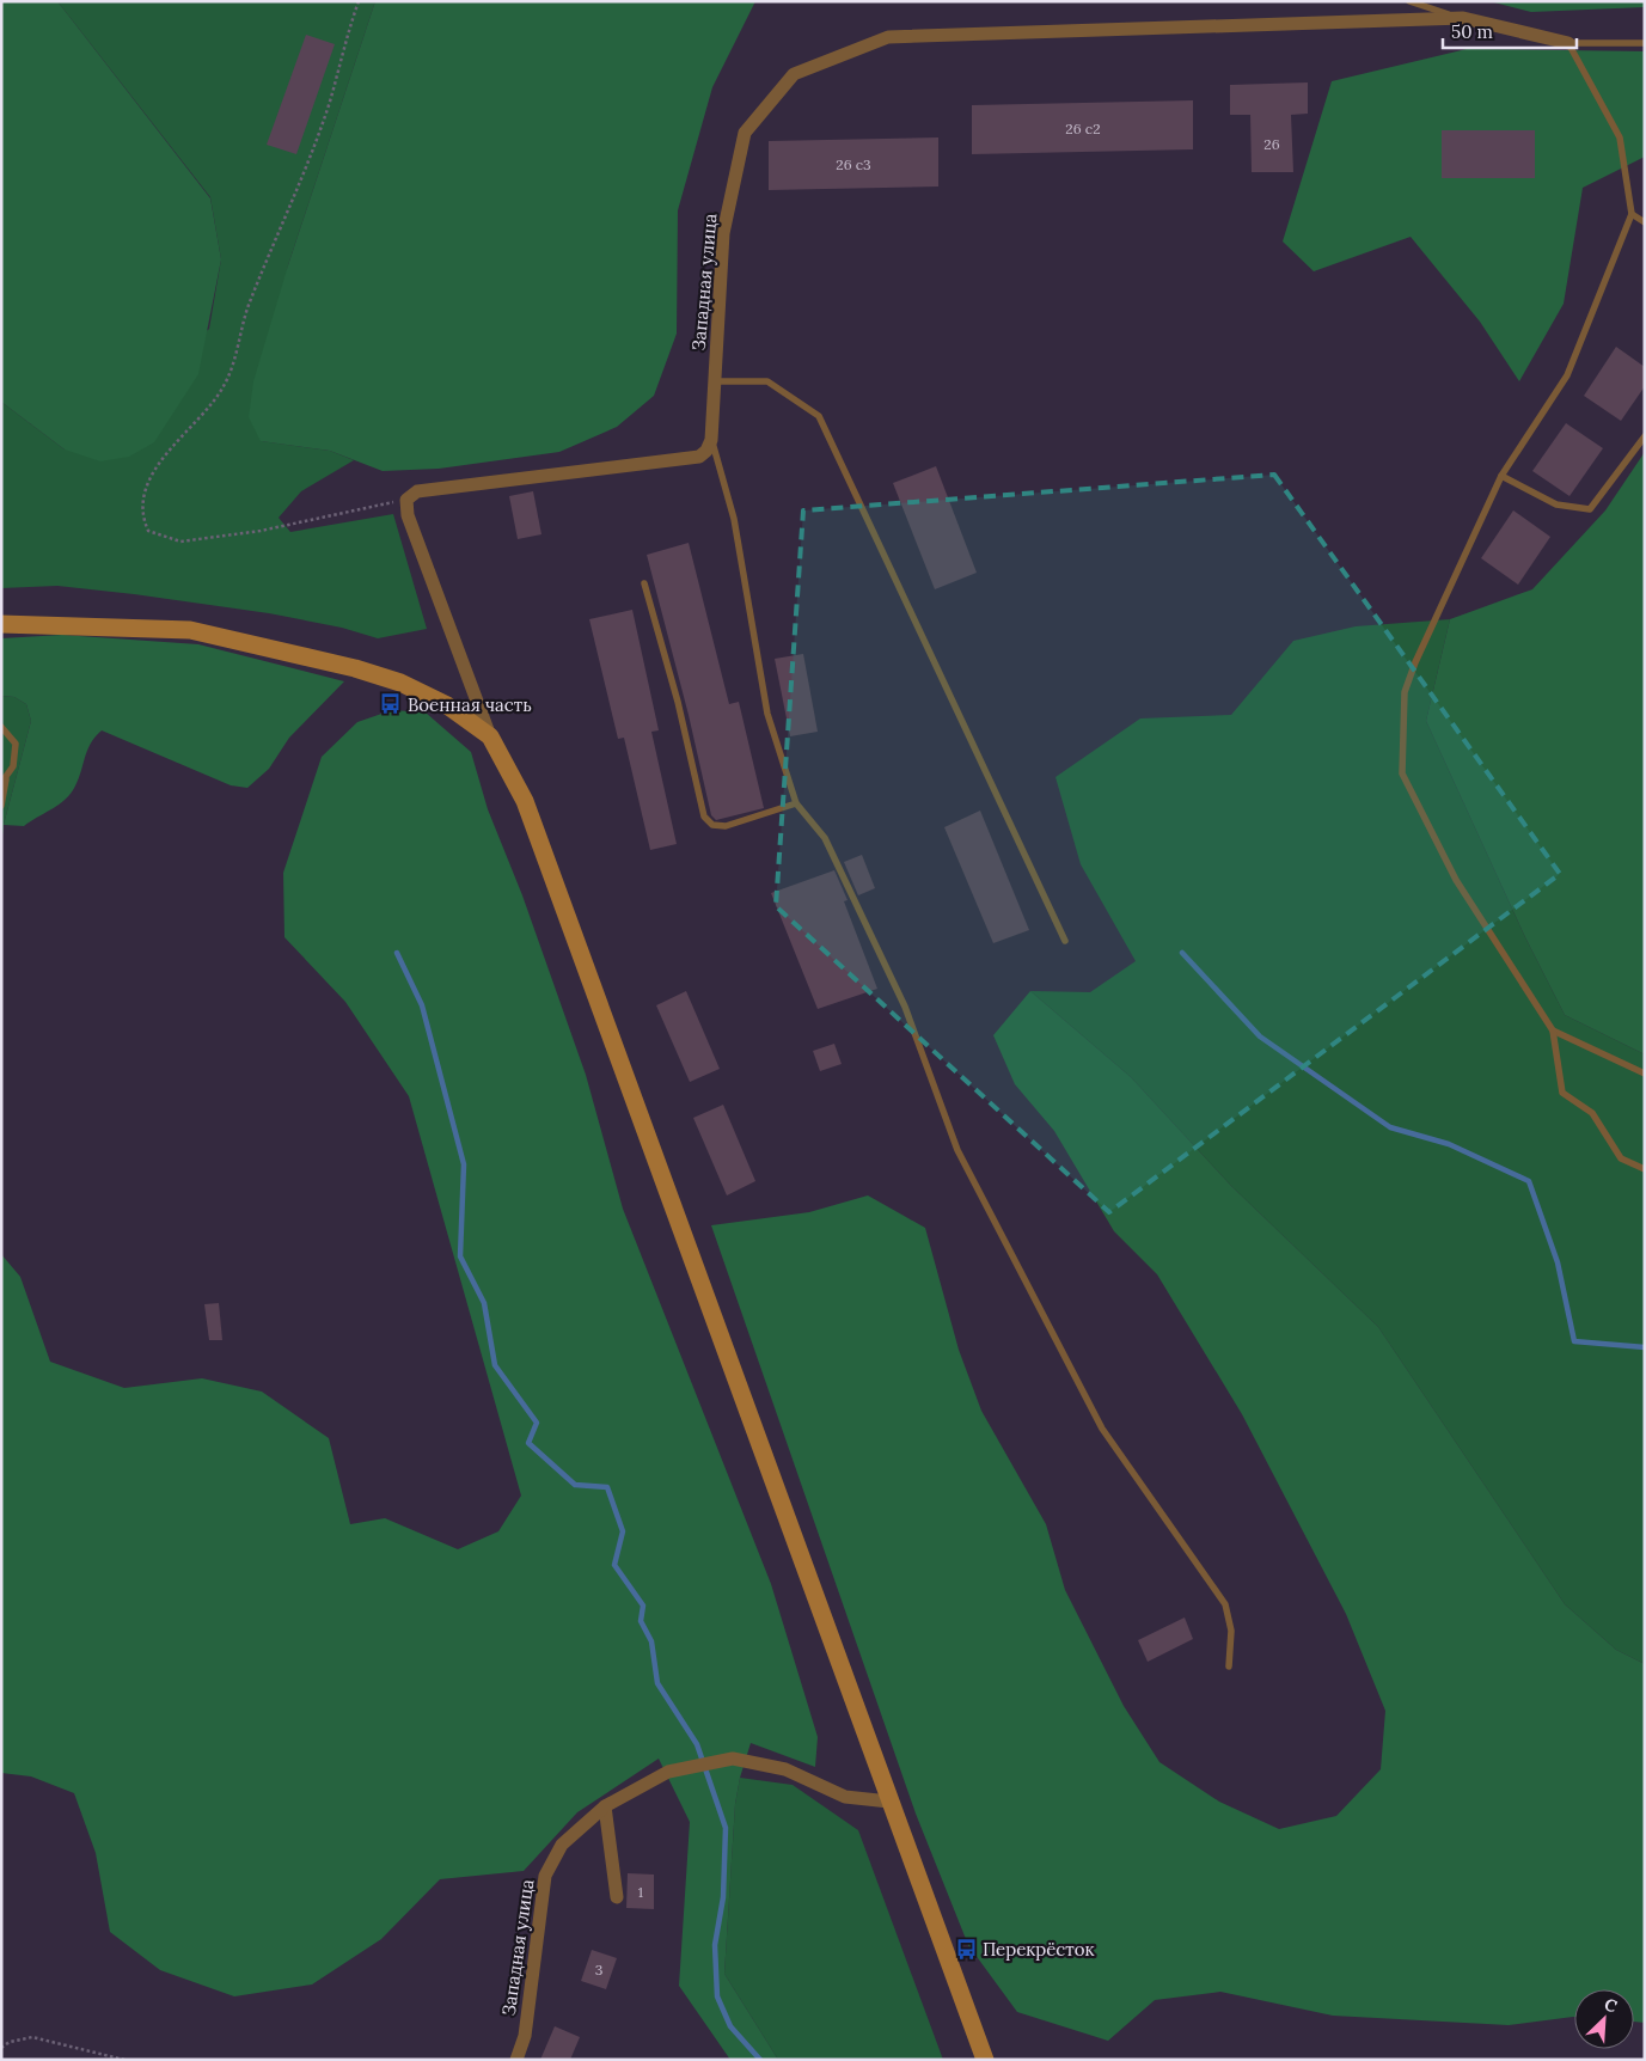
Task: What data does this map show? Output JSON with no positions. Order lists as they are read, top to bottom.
{
  "streets": {
    "street": ["Западная улица"]
  },
  "places": {
    "bus stop": ["Военная часть", "Перекрёсток"]
  },
  "house_numbers": [
    "26 с2",
    "26",
    "26 с3",
    "1",
    "3"
  ],
  "scale_bar": "50 m",
  "north": "top right"
}
